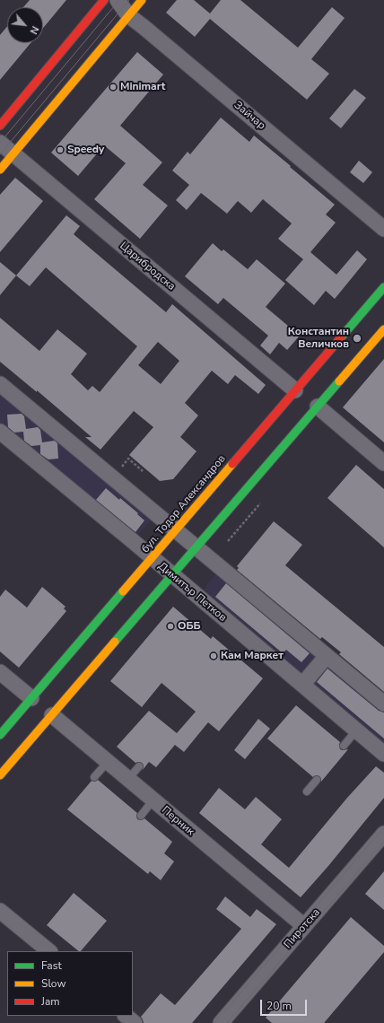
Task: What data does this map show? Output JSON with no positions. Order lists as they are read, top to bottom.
{
  "streets": {
    "main road": ["бул. Тодор Александров"],
    "street": [
      "Зайчар",
      "Царибродска",
      "Димитър Петков",
      "Перник",
      "Пиротска"
    ]
  },
  "crossings": [
    ["Царибродска", "бул. Тодор Александров"],
    ["бул. Тодор Александров", "Димитър Петков"],
    ["Перник", "Пиротска"]
  ],
  "places": [
    "Minimart",
    "Speedy",
    "Константин Величков",
    "ОББ",
    "Кам Маркет"
  ],
  "legend": ["Fast", "Slow", "Jam"],
  "scale_bar": "20 m",
  "north": "bottom right"
}
